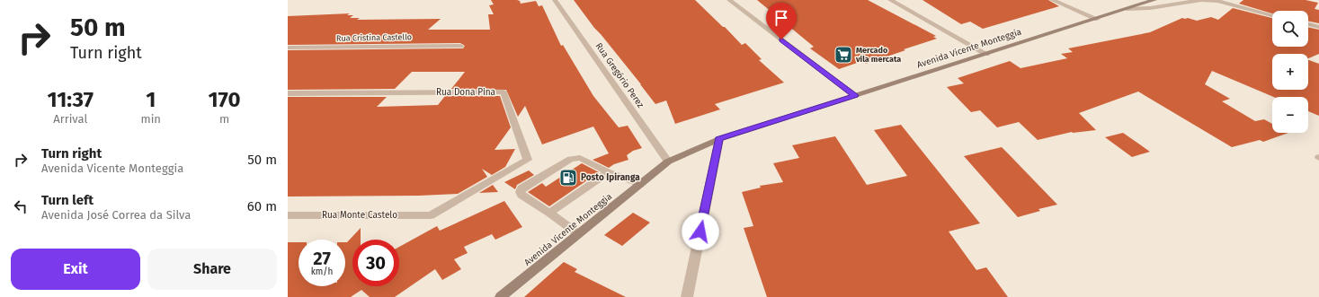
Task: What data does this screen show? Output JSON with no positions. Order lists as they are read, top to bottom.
{
  "streets": {
    "main road": ["Avenida Vicente Monteggia"],
    "street": [
      "Rua Cristina Castello",
      "Rua Gregório Perez",
      "Rua Dona Pina",
      "Rua Monte Castelo"
    ]
  },
  "crossings": [
    ["Avenida Vicente Monteggia", "Rua Gregório Perez"],
    ["Rua Dona Pina", "Rua Monte Castelo"]
  ],
  "places": {
    "supermarket": ["Mercado vila mercata"],
    "fuel station": ["Posto Ipiranga"]
  },
  "page": {
    "turn": ["50 m", "Turn right"],
    "map_buttons": ["+", "−"],
    "eta": [
      "11:37",
      "Arrival",
      "1",
      "min",
      "170",
      "m"
    ],
    "list": [
      {
        "name": "Turn right",
        "note": "Avenida Vicente Monteggia",
        "value": "50 m"
      },
      {
        "name": "Turn left",
        "note": "Avenida José Correa da Silva",
        "value": "60 m"
      }
    ],
    "speed": "27 km/h",
    "limit": "30",
    "buttons": ["Exit", "Share"]
  }
}
